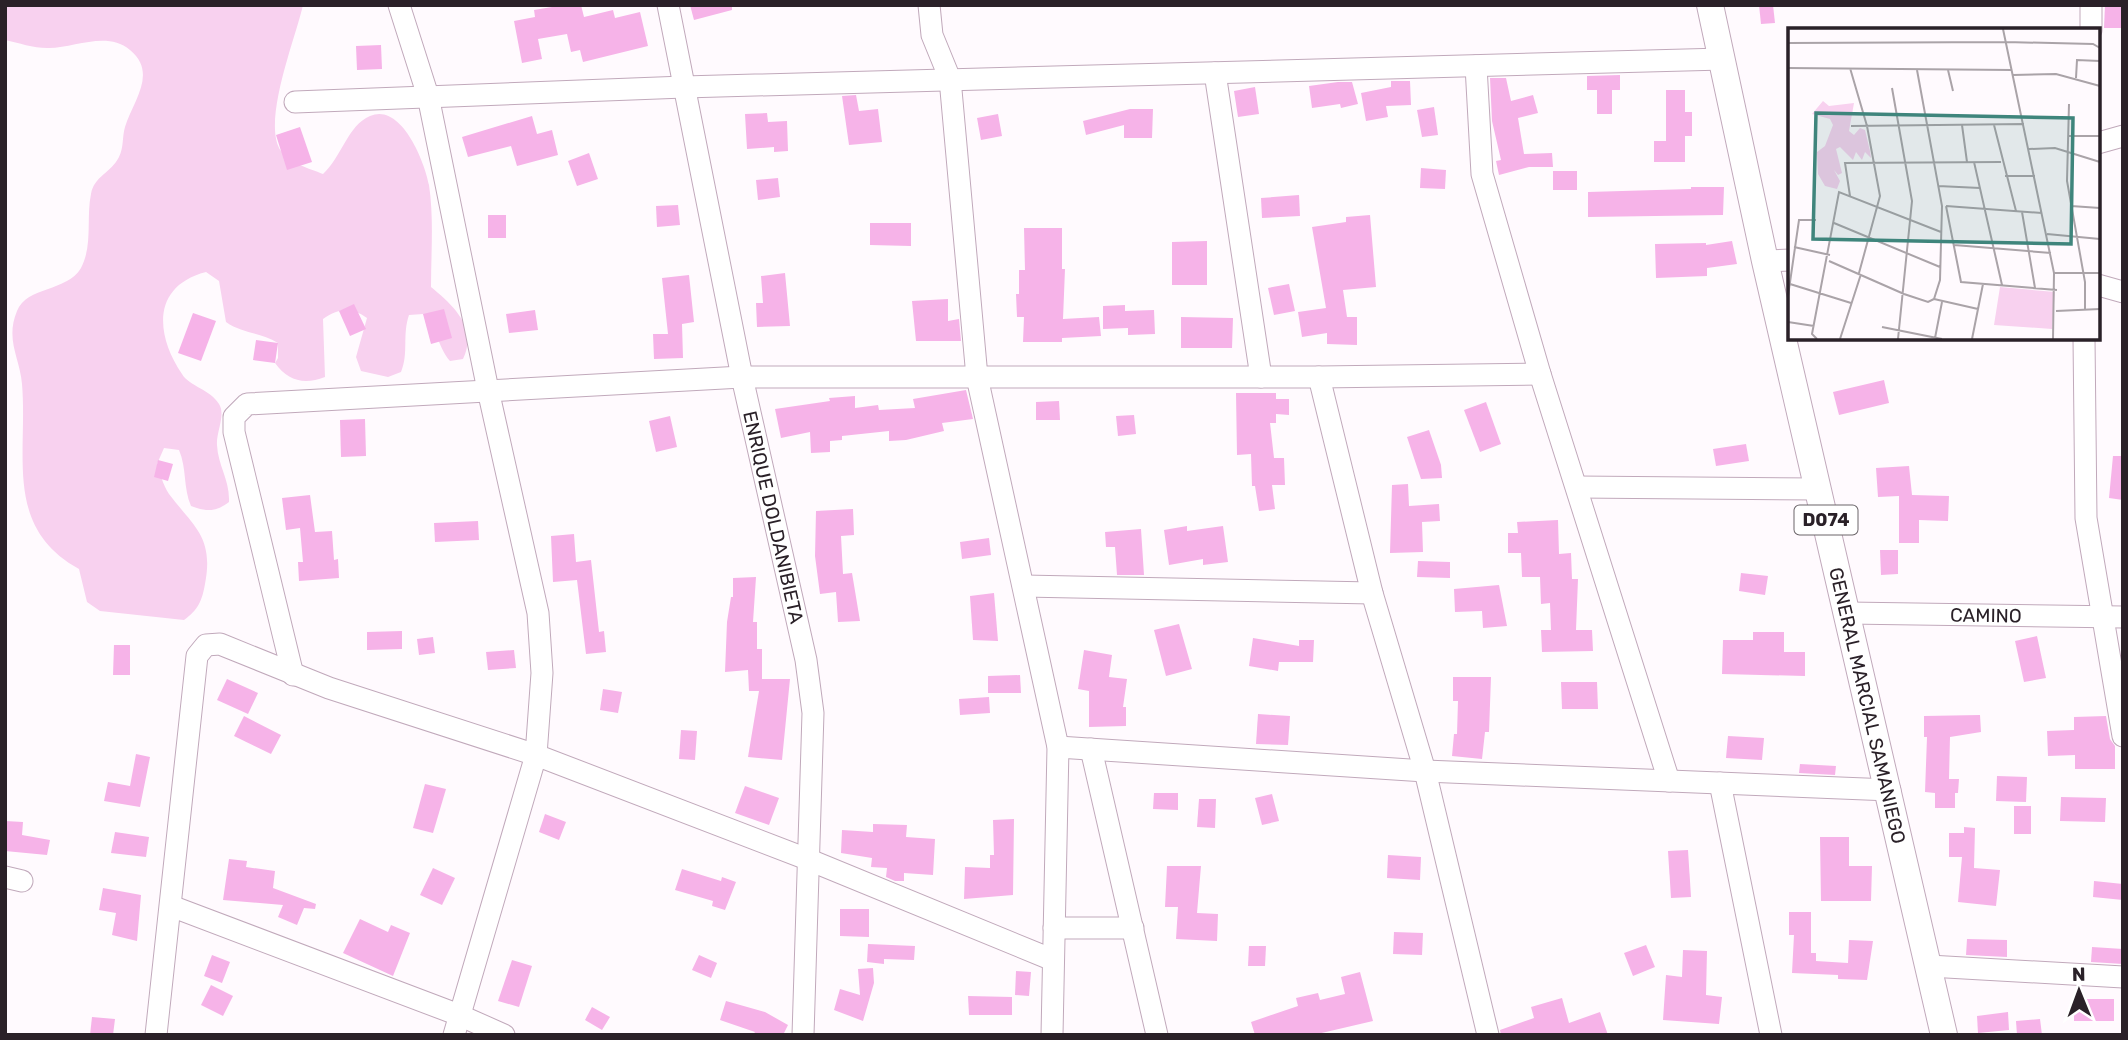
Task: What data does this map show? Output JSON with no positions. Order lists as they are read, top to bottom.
{
  "streets": {
    "main road": ["D074", "GENERAL MARCIAL SAMANIEGO"],
    "street": ["ENRIQUE DOLDANIBIETA", "CAMINO"]
  },
  "crossings": [
    ["CAMINO", "GENERAL MARCIAL SAMANIEGO"]
  ],
  "north": "top"
}
